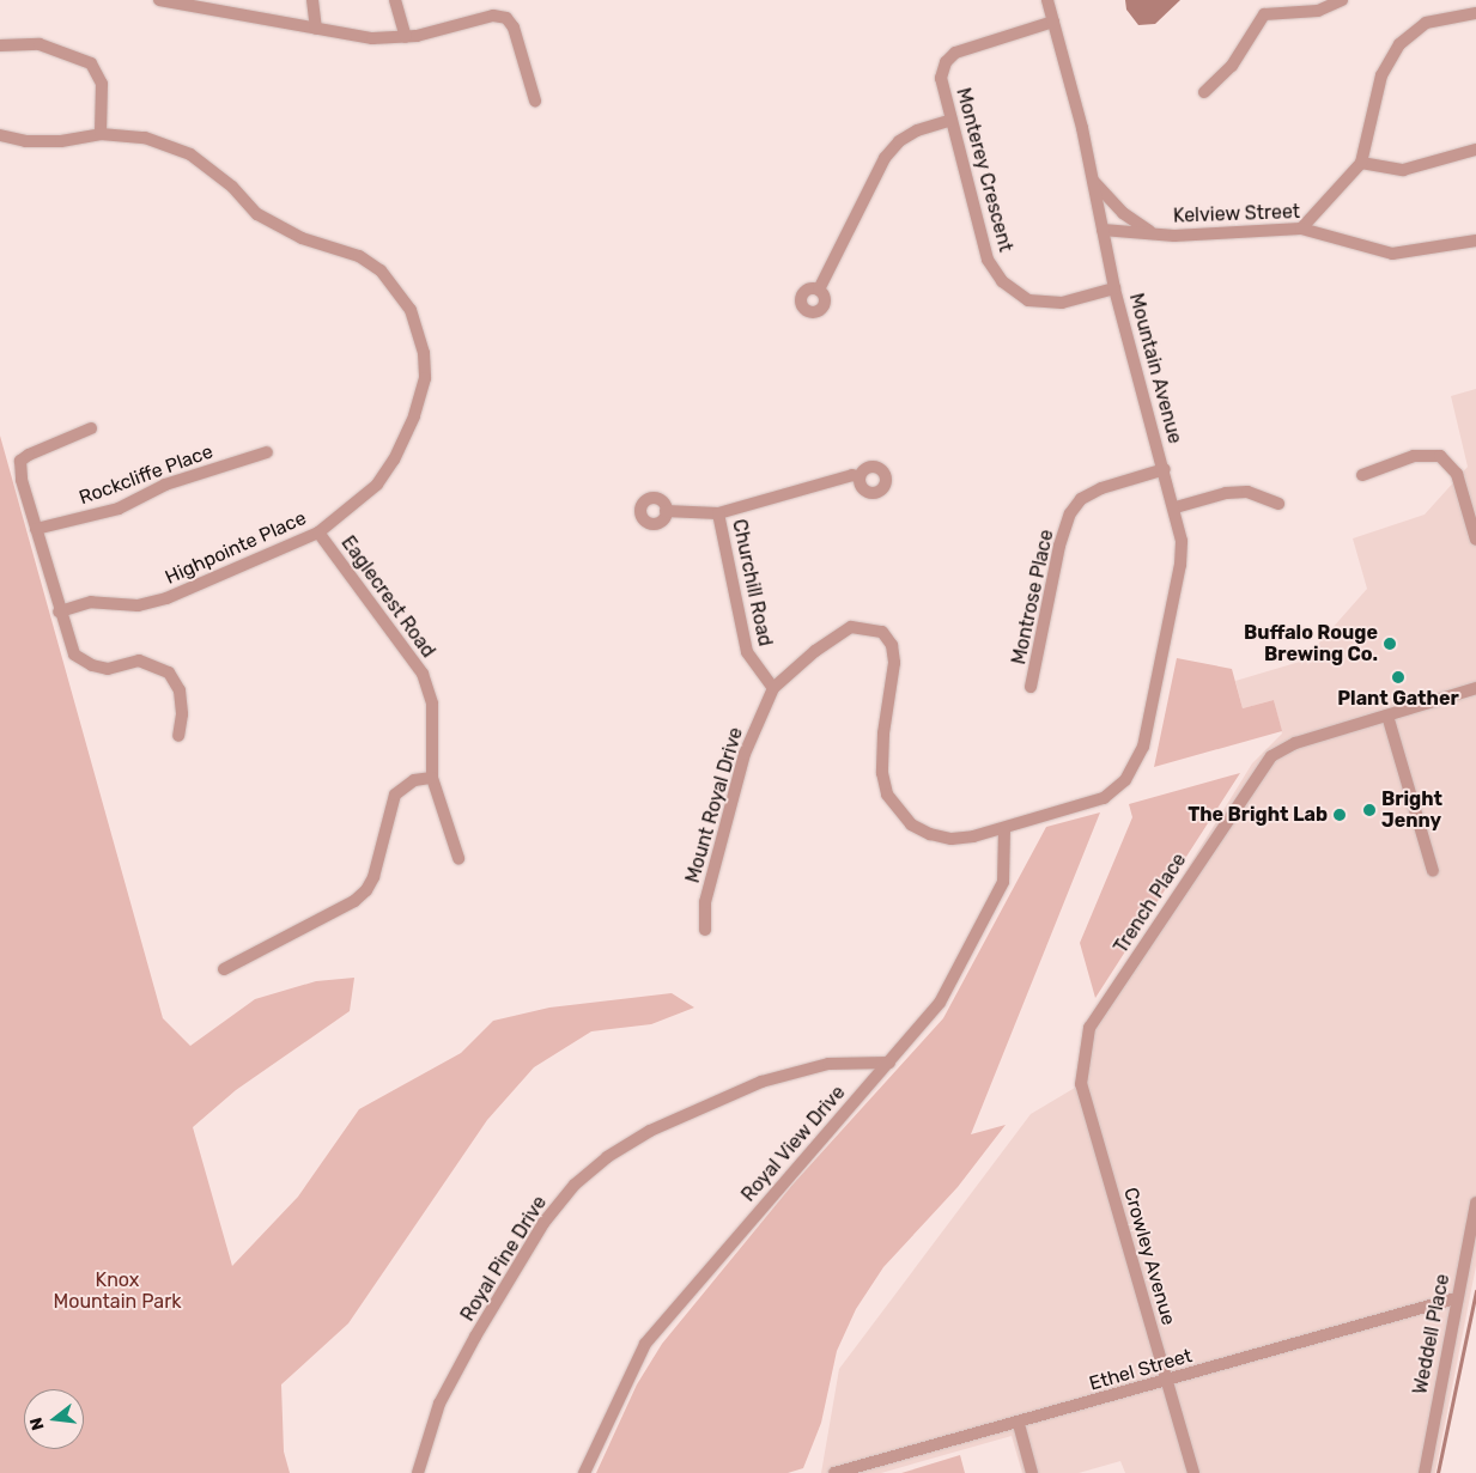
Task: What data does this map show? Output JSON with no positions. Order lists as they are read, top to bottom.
{
  "streets": {
    "street": [
      "Monterey Crescent",
      "Kelview Street",
      "Mountain Avenue",
      "Rockcliffe Place",
      "Highpointe Place",
      "Churchill Road",
      "Eaglecrest Road",
      "Montrose Place",
      "Mount Royal Drive",
      "Trench Place",
      "Royal View Drive",
      "Crowley Avenue",
      "Royal Pine Drive",
      "Weddell Place",
      "Ethel Street"
    ]
  },
  "crossings": [
    ["Monterey Crescent", "Mountain Avenue"],
    ["Kelview Street", "Mountain Avenue"],
    ["Mountain Avenue", "Montrose Place"],
    ["Mountain Avenue", "Mount Royal Drive"],
    ["Highpointe Place", "Eaglecrest Road"],
    ["Churchill Road", "Mount Royal Drive"],
    ["Mount Royal Drive", "Royal View Drive"],
    ["Trench Place", "Crowley Avenue"],
    ["Royal View Drive", "Royal Pine Drive"],
    ["Crowley Avenue", "Ethel Street"],
    ["Weddell Place", "Ethel Street"]
  ],
  "parks": ["Knox Mountain Park"],
  "places": [
    "Buffalo Rouge Brewing Co.",
    "Plant Gather",
    "Bright Jenny",
    "The Bright Lab"
  ],
  "north": "left"
}
